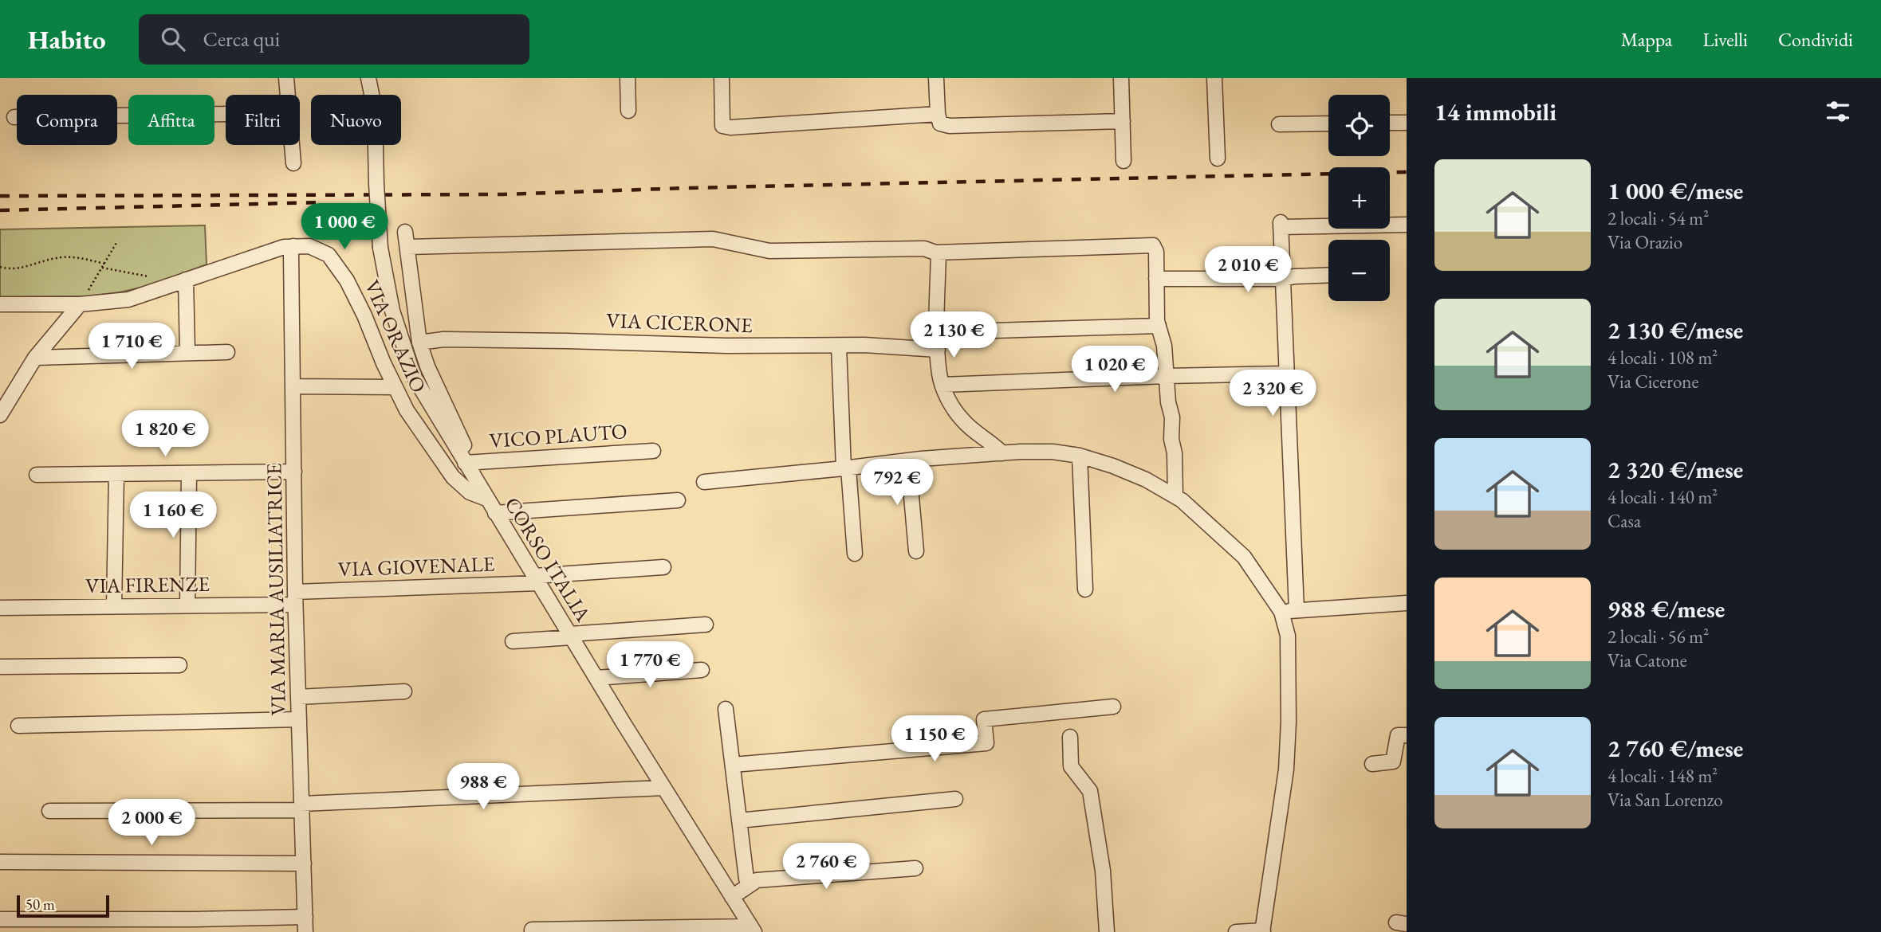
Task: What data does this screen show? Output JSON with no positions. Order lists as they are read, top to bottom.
{
  "streets": {
    "street": [
      "VIA CICERONE",
      "VIA ORAZIO",
      "VICO PLAUTO",
      "CORSO ITALIA",
      "VIA GIOVENALE",
      "VIA FIRENZE",
      "VIA MARIA AUSILIATRICE"
    ]
  },
  "crossings": [
    ["VIA ORAZIO", "CORSO ITALIA"],
    ["VIA ORAZIO", "VIA MARIA AUSILIATRICE"],
    ["VICO PLAUTO", "CORSO ITALIA"],
    ["CORSO ITALIA", "VIA GIOVENALE"],
    ["VIA GIOVENALE", "VIA FIRENZE"],
    ["VIA GIOVENALE", "VIA MARIA AUSILIATRICE"],
    ["VIA FIRENZE", "VIA MARIA AUSILIATRICE"]
  ],
  "scale_bar": "50 m",
  "page": {
    "header": "Habito",
    "search": "Cerca qui",
    "nav": ["Mappa", "Livelli", "Condividi"],
    "heading": "14 immobili",
    "map_buttons": ["+", "−"],
    "chip": [
      "Compra",
      "Affitta",
      "Filtri",
      "Nuovo"
    ],
    "list": [
      {
        "name": "1 000 €/mese",
        "note": "2 locali · 54 m² · Via Orazio"
      },
      {
        "name": "2 130 €/mese",
        "note": "4 locali · 108 m² · Via Cicerone"
      },
      {
        "name": "2 320 €/mese",
        "note": "4 locali · 140 m² · Casa"
      },
      {
        "name": "988 €/mese",
        "note": "2 locali · 56 m² · Via Catone"
      },
      {
        "name": "2 760 €/mese",
        "note": "4 locali · 148 m² · Via San Lorenzo"
      }
    ],
    "price": [
      "1 000 €",
      "2 010 €",
      "2 130 €",
      "1 710 €",
      "1 020 €",
      "2 320 €",
      "1 820 €",
      "792 €",
      "1 160 €",
      "1 770 €",
      "1 150 €",
      "988 €",
      "2 000 €",
      "2 760 €"
    ],
    "scale": "50 m"
  }
}
